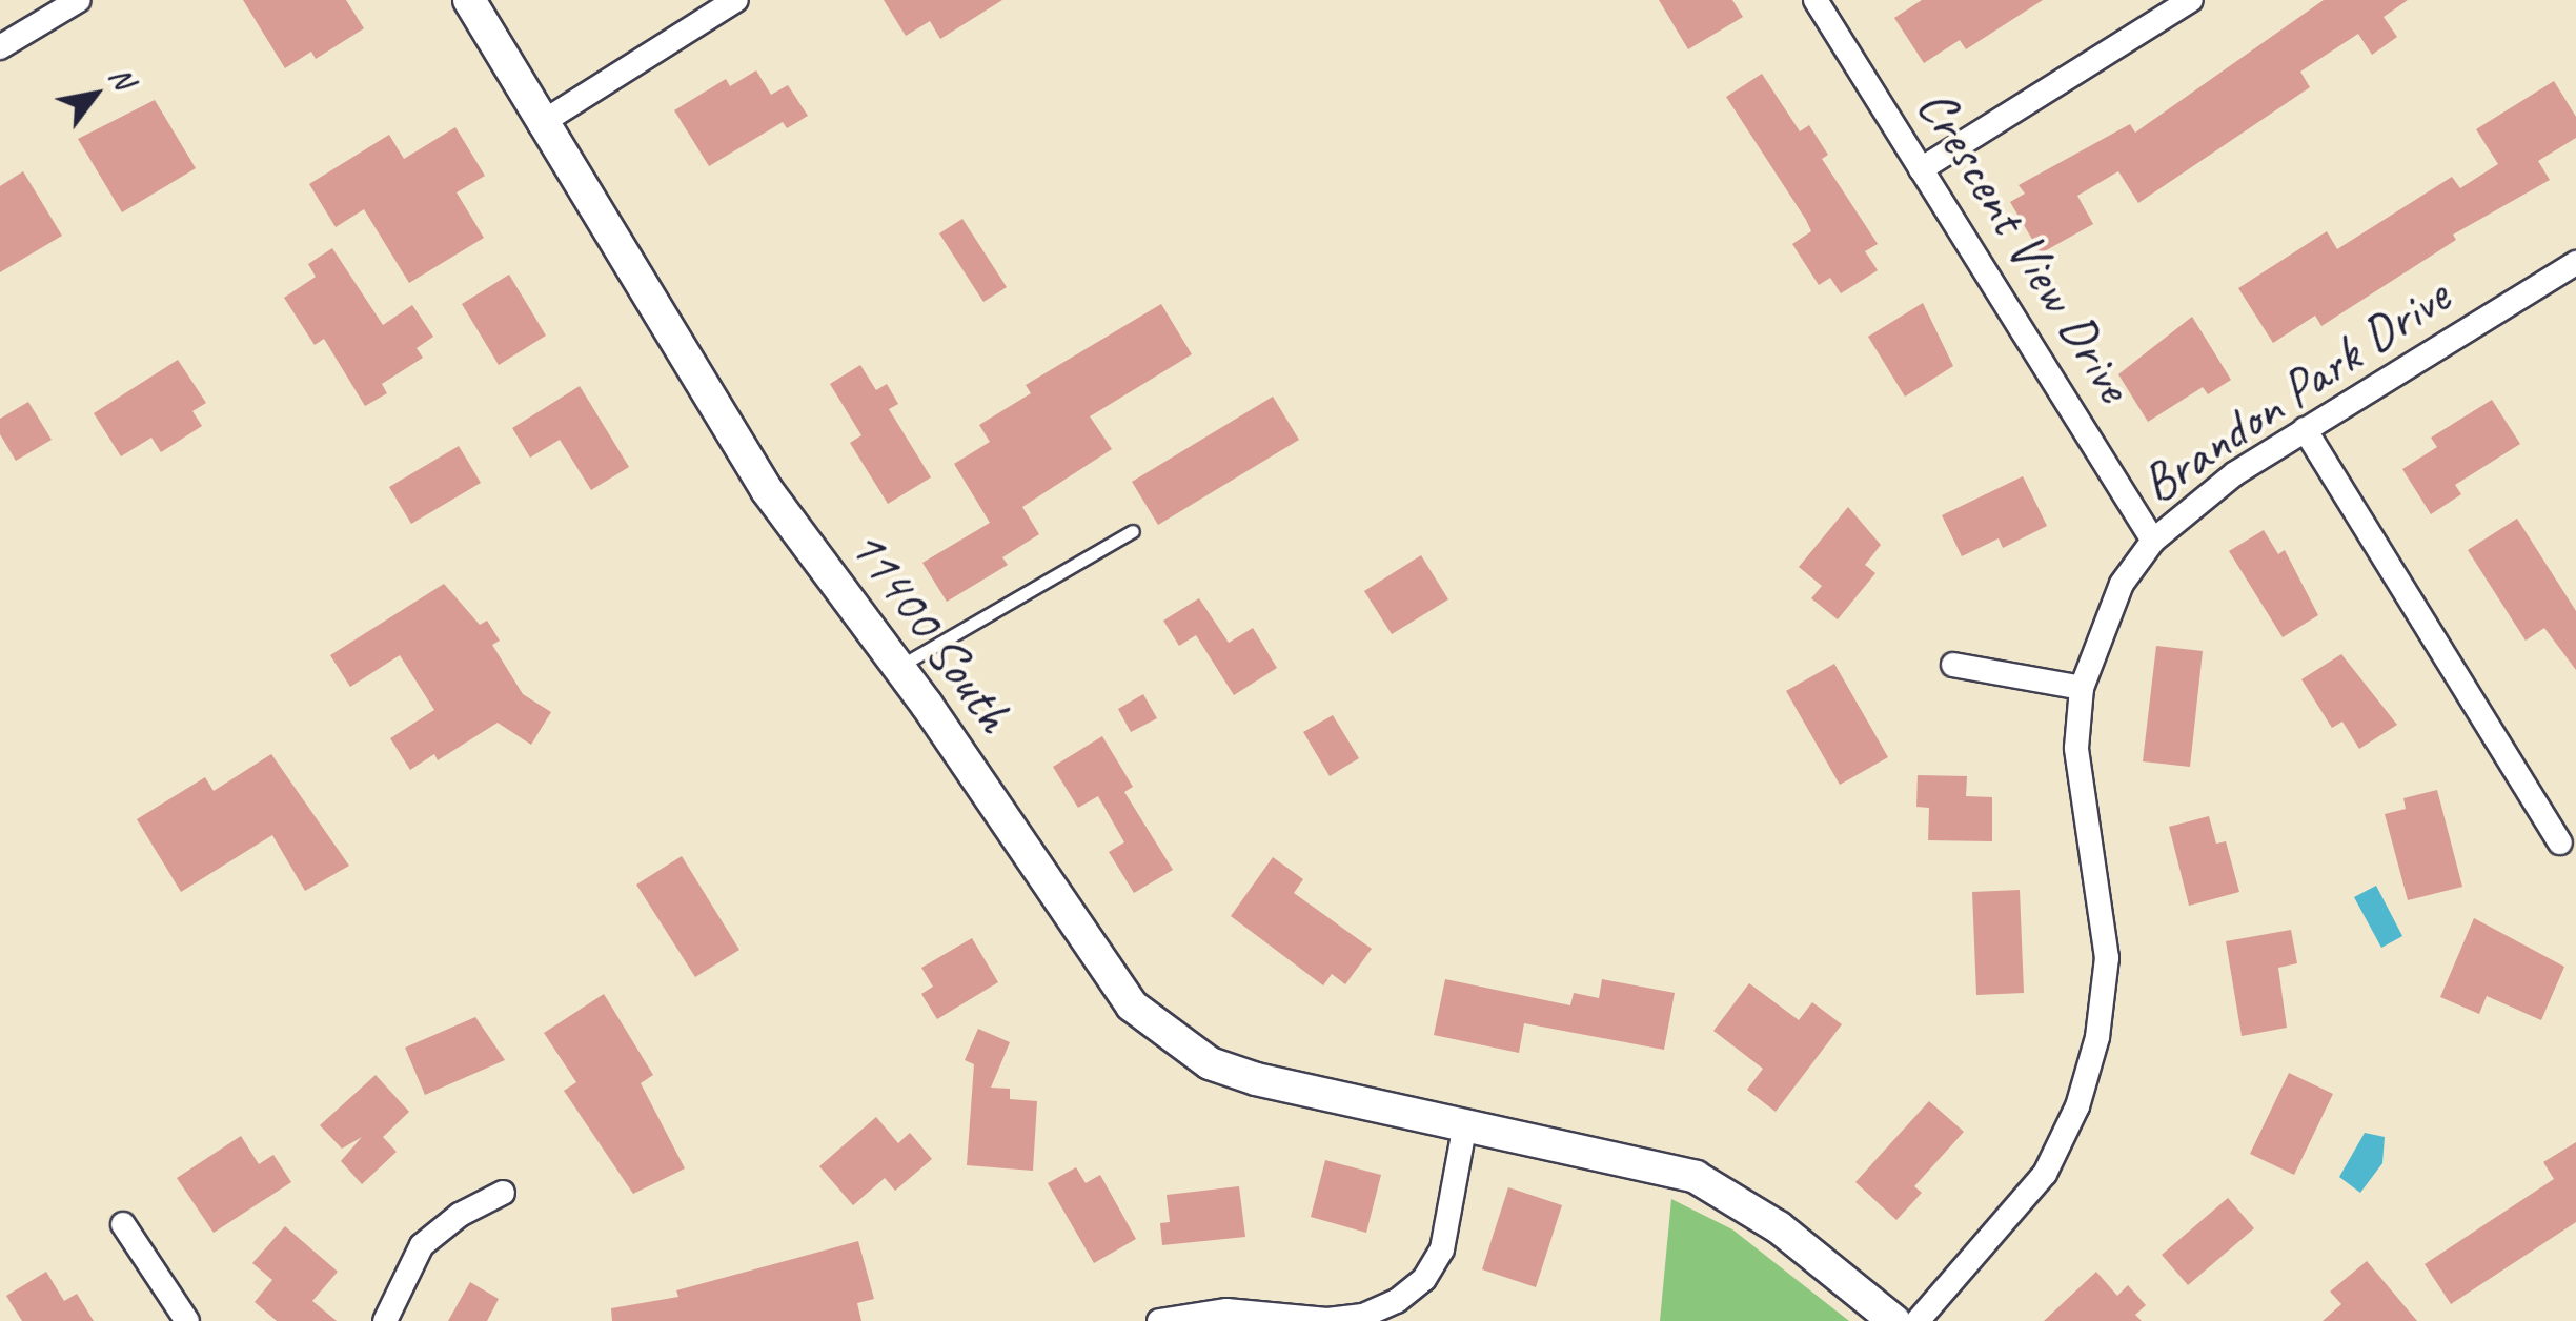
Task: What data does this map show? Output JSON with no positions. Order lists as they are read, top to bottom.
{
  "streets": {
    "street": ["Crescent View Drive", "Brandon Park Drive", "11400 South"]
  },
  "crossings": [
    ["Crescent View Drive", "Brandon Park Drive"]
  ],
  "north": "top right"
}
